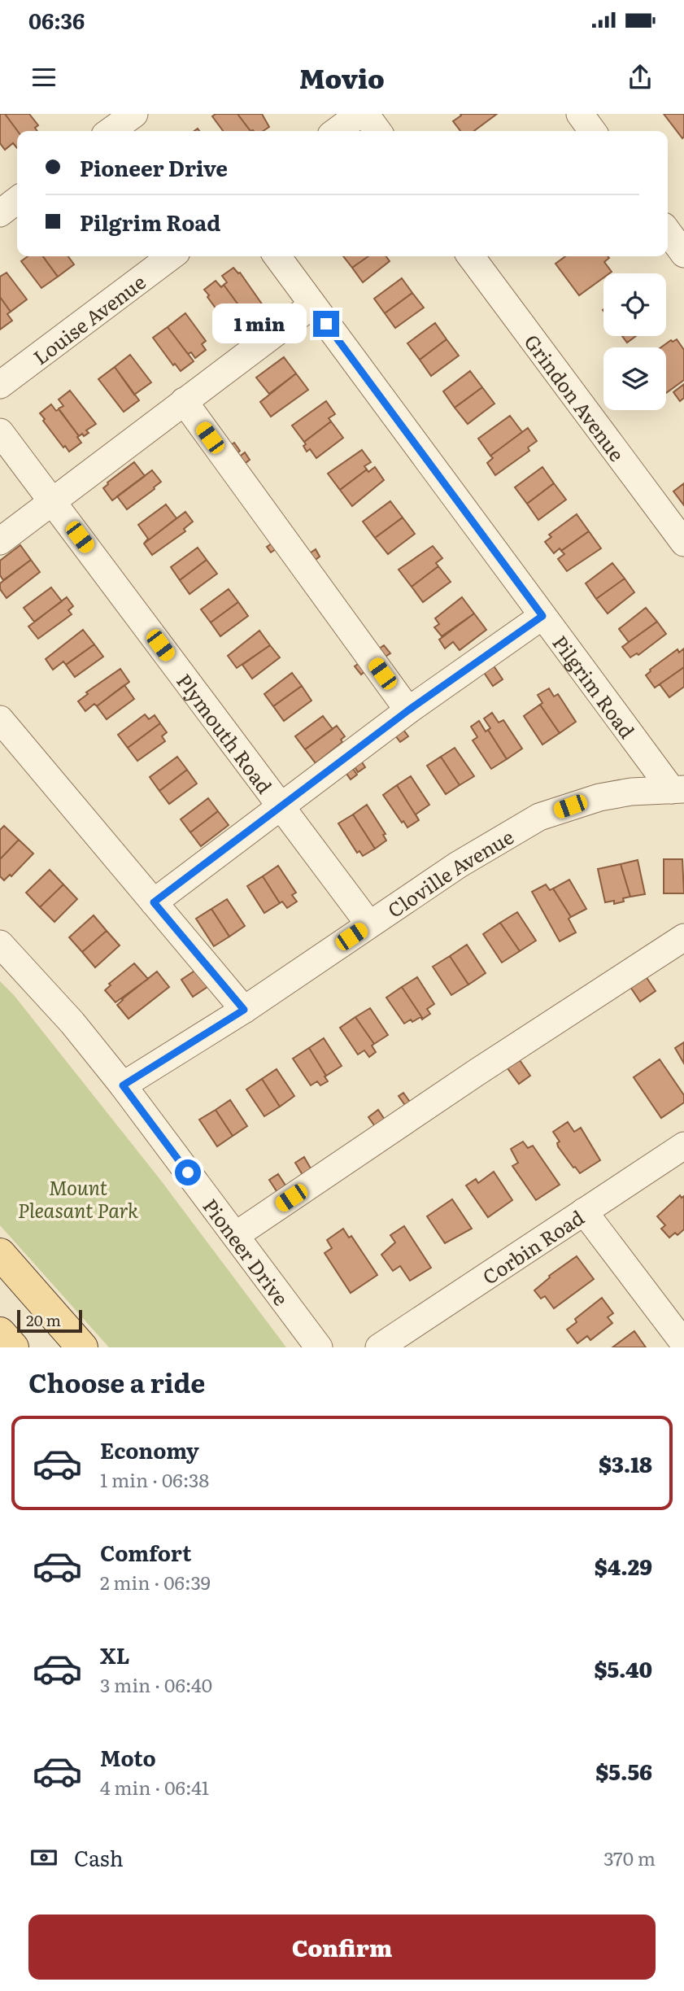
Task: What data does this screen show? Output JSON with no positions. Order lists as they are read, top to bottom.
{
  "streets": {
    "street": [
      "Louise Avenue",
      "Grindon Avenue",
      "Pilgrim Road",
      "Plymouth Road",
      "Cloville Avenue",
      "Corbin Road",
      "Pioneer Drive"
    ]
  },
  "crossings": [
    ["Pilgrim Road", "Cloville Avenue"],
    ["Plymouth Road", "Cloville Avenue"],
    ["Cloville Avenue", "Pioneer Drive"]
  ],
  "parks": ["Mount Pleasant Park"],
  "scale_bar": "20 m",
  "page": {
    "status": "06:36",
    "header": "Movio",
    "banner": ["Pioneer Drive", "Pilgrim Road"],
    "bubble": "1 min",
    "scale": "20 m",
    "heading": "Choose a ride",
    "list": [
      {
        "name": "Economy",
        "note": "1 min · 06:38",
        "value": "$3.18"
      },
      {
        "name": "Comfort",
        "note": "2 min · 06:39",
        "value": "$4.29"
      },
      {
        "name": "XL",
        "note": "3 min · 06:40",
        "value": "$5.40"
      },
      {
        "name": "Moto",
        "note": "4 min · 06:41",
        "value": "$5.56"
      }
    ],
    "pay": ["Cash", "370 m"],
    "buttons": "Confirm"
  }
}
